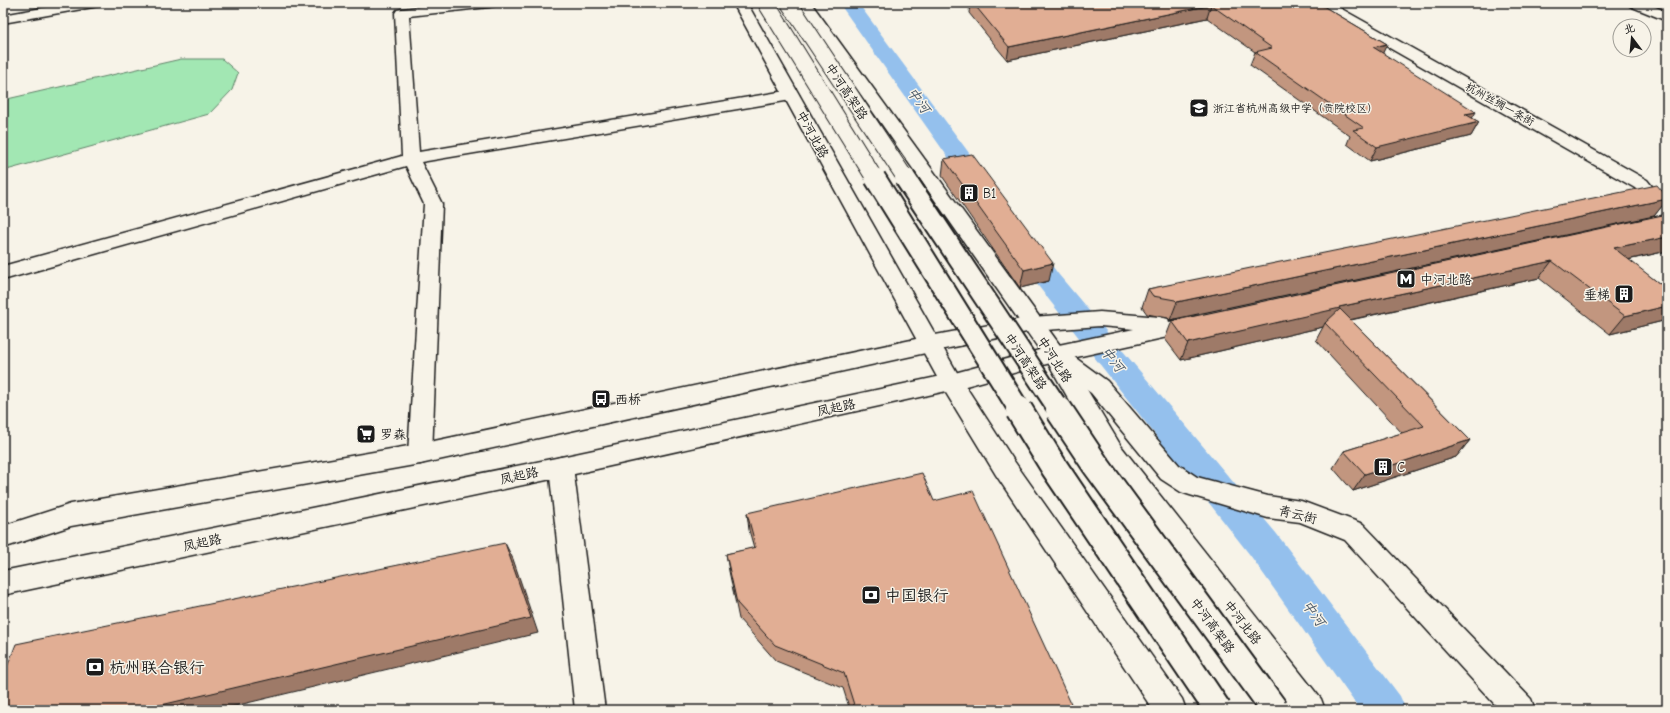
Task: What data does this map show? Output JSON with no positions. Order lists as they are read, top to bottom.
{
  "streets": {
    "main road": [
      "中河高架路",
      "杭州丝绸一条街",
      "中河北路",
      "凤起路",
      "青云街"
    ]
  },
  "crossings": [
    ["中河北路", "凤起路"],
    ["中河北路", "青云街"],
    ["凤起路", "青云街"]
  ],
  "water": ["中河"],
  "places": {
    "school or university": ["浙江省杭州高级中学（贡院校区）"],
    "building": ["B1", "垂梯", "C"],
    "metro station": ["中河北路"],
    "bus stop": ["西桥"],
    "supermarket": ["罗森"],
    "bank": ["中国银行", "杭州联合银行"]
  },
  "north": "top"
}
